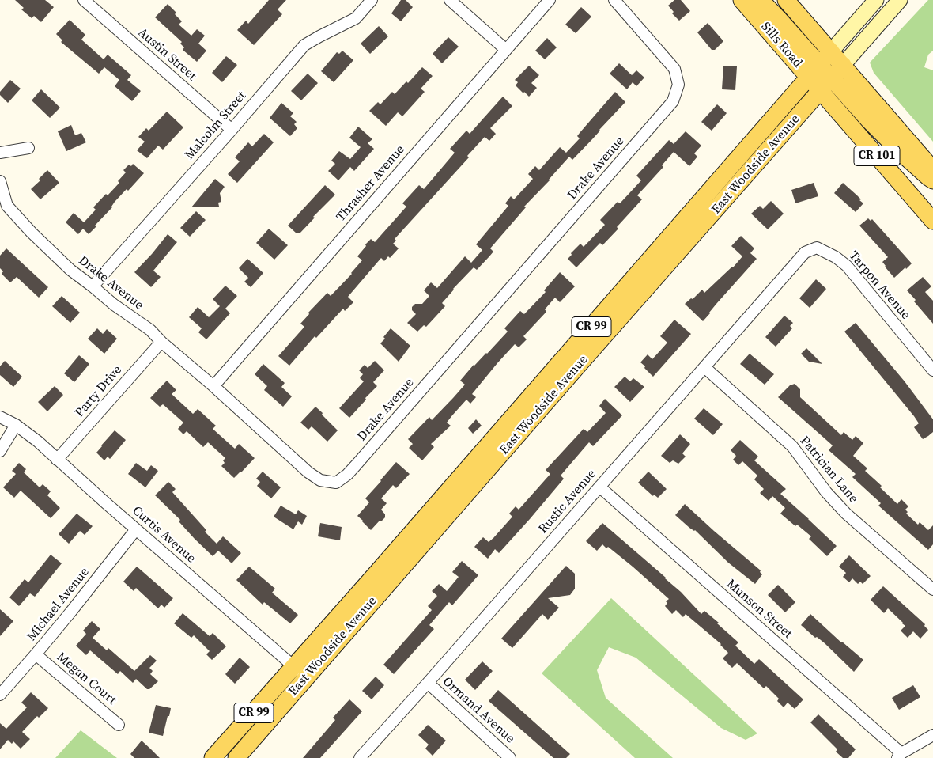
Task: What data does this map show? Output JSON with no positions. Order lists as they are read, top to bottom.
{
  "streets": {
    "main road": [
      "Sills Road",
      "CR 101",
      "East Woodside Avenue",
      "CR 99"
    ],
    "street": [
      "Austin Street",
      "Malcolm Street",
      "Drake Avenue",
      "Thrasher Avenue",
      "Tarpon Avenue",
      "Party Drive",
      "Patrician Lane",
      "Rustic Avenue",
      "Curtis Avenue",
      "Michael Avenue",
      "Munson Street",
      "Megan Court",
      "Ormand Avenue"
    ]
  },
  "crossings": [
    ["Sills Road", "CR 101"],
    ["Sills Road", "East Woodside Avenue"],
    ["Austin Street", "Malcolm Street"],
    ["Malcolm Street", "Drake Avenue"],
    ["CR 101", "East Woodside Avenue"],
    ["East Woodside Avenue", "Curtis Avenue"],
    ["Drake Avenue", "Thrasher Avenue"],
    ["Drake Avenue", "Party Drive"],
    ["Tarpon Avenue", "Rustic Avenue"],
    ["Party Drive", "Curtis Avenue"],
    ["Patrician Lane", "Rustic Avenue"],
    ["Rustic Avenue", "Munson Street"],
    ["Rustic Avenue", "Ormand Avenue"],
    ["Curtis Avenue", "Michael Avenue"],
    ["Michael Avenue", "Megan Court"]
  ]
}
